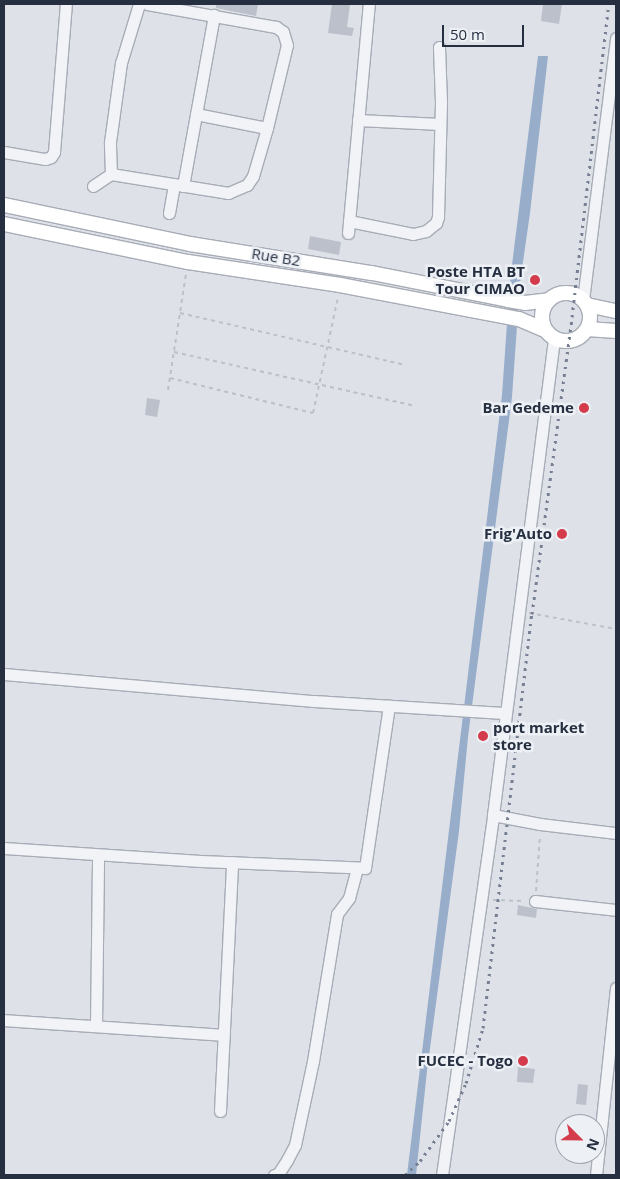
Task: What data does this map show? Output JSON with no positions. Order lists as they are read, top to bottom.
{
  "streets": {
    "main road": ["Rue B2"]
  },
  "places": [
    "Poste HTA BT Tour CIMAO",
    "Bar Gedeme",
    "Frig'Auto",
    "port market store",
    "FUCEC - Togo"
  ],
  "scale_bar": "50 m",
  "north": "bottom right"
}
